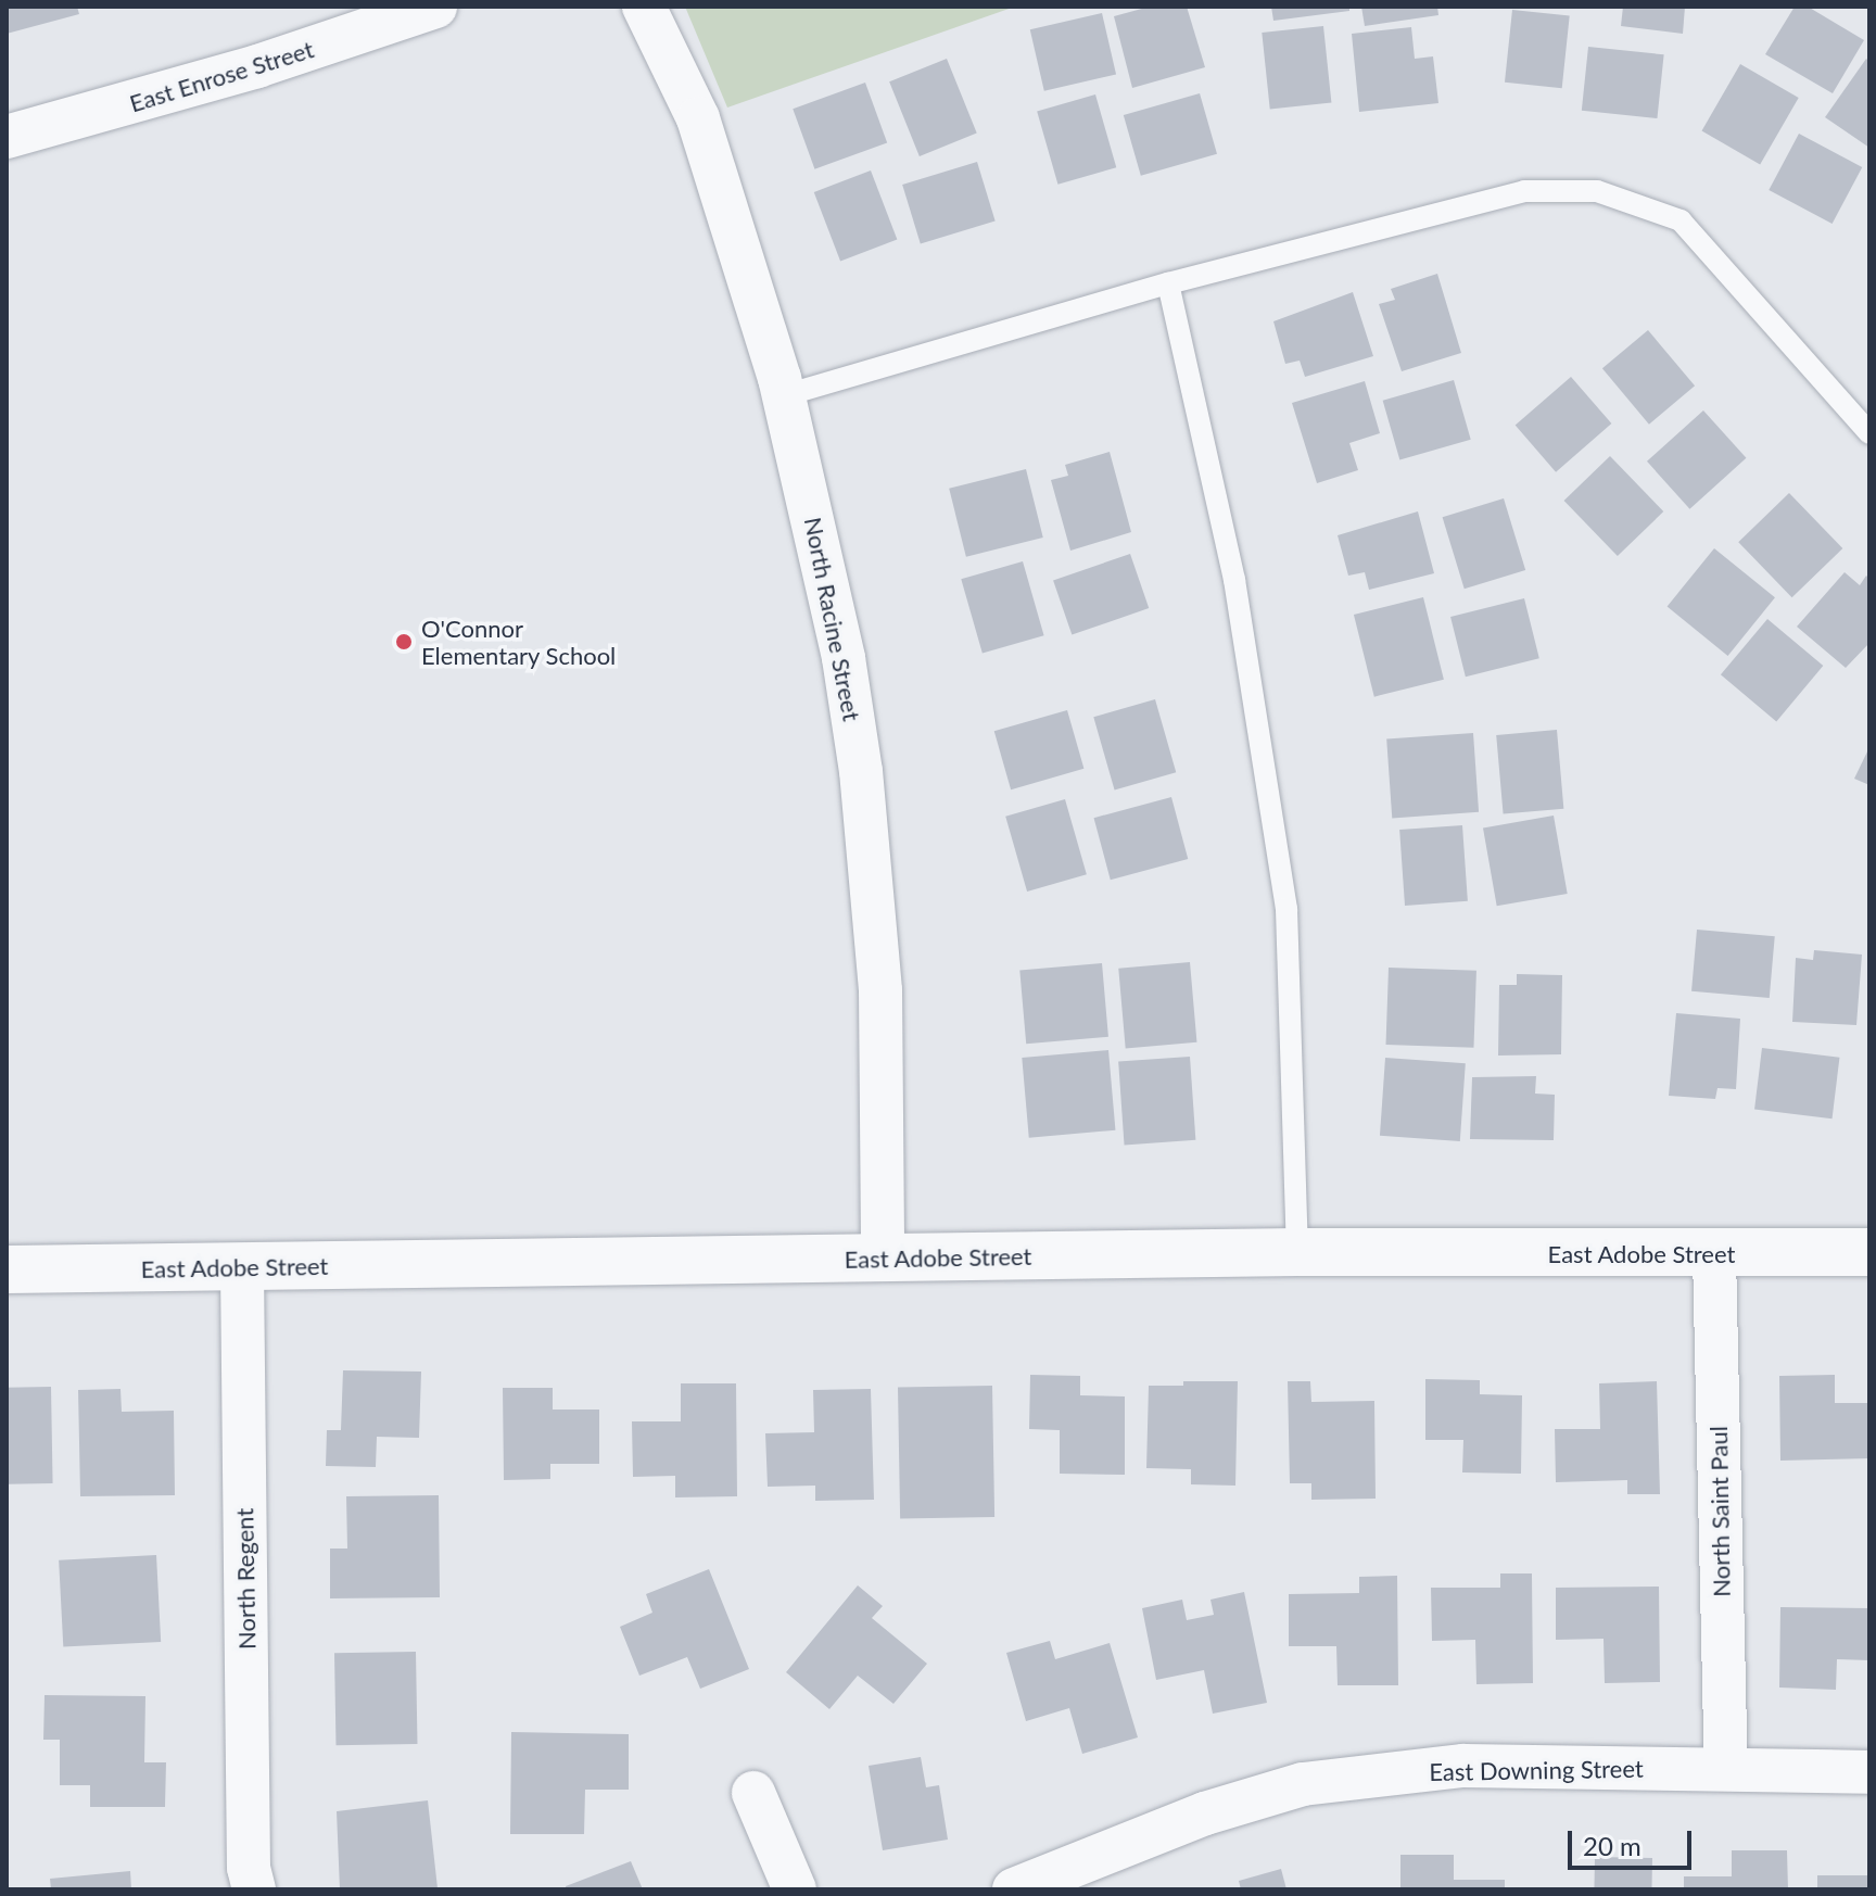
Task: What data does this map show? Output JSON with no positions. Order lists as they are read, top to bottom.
{
  "streets": {
    "street": [
      "East Enrose Street",
      "North Racine Street",
      "East Adobe Street",
      "North Saint Paul",
      "North Regent",
      "East Downing Street"
    ]
  },
  "crossings": [
    ["North Racine Street", "East Adobe Street"],
    ["East Adobe Street", "North Saint Paul"],
    ["East Adobe Street", "North Regent"],
    ["North Saint Paul", "East Downing Street"]
  ],
  "places": ["O'Connor Elementary School"],
  "scale_bar": "20 m"
}
